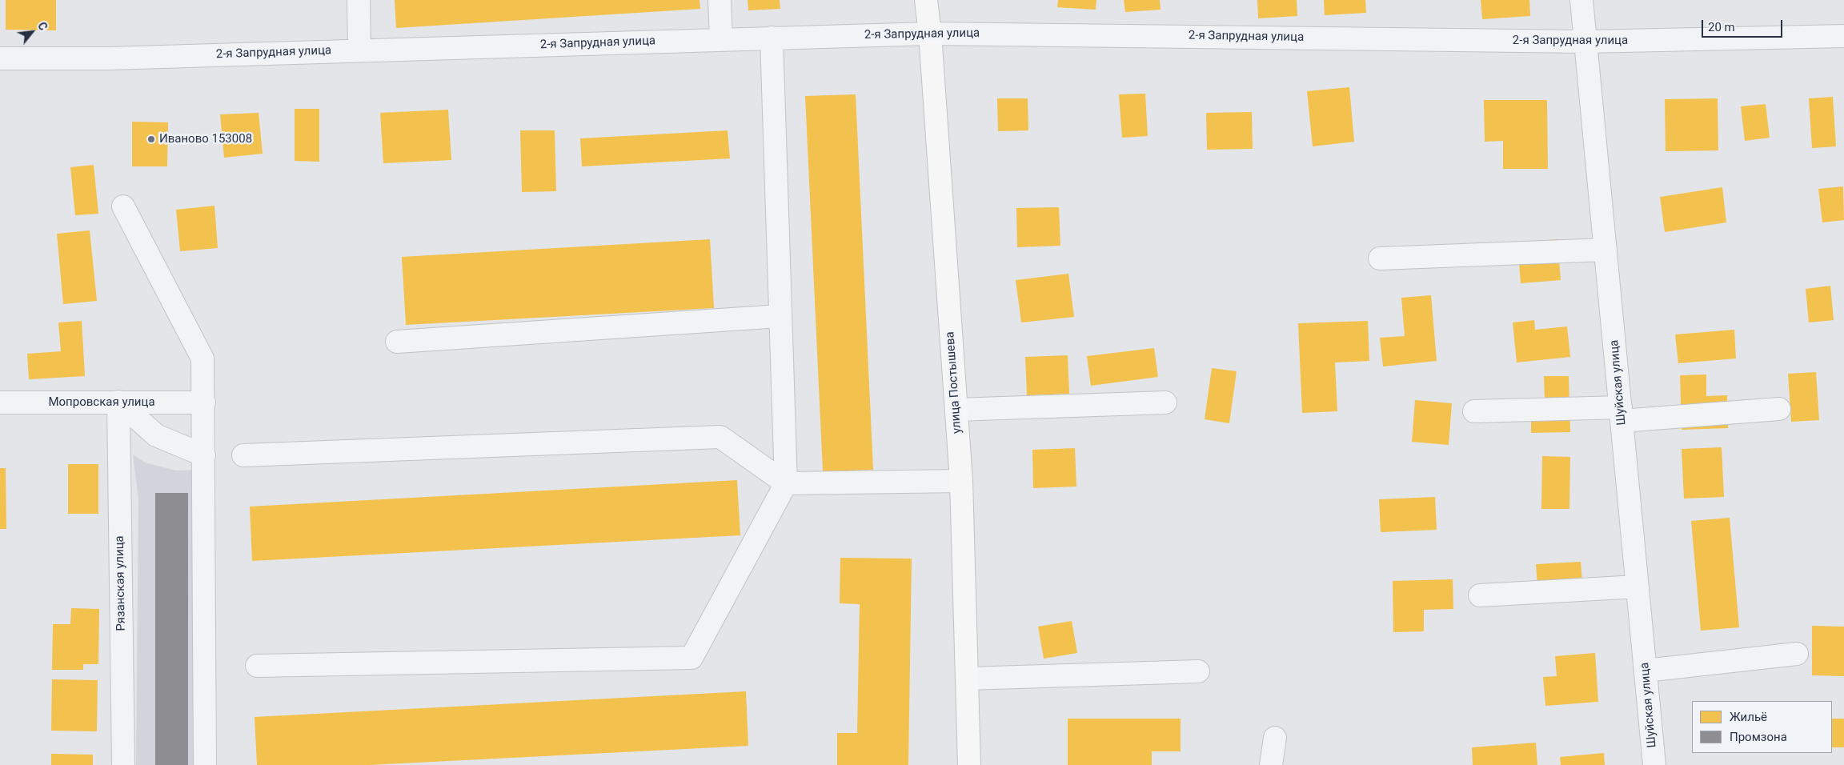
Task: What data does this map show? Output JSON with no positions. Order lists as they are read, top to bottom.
{
  "streets": {
    "main road": ["улица Постышева"],
    "street": [
      "2-я Запрудная улица",
      "Шуйская улица",
      "Мопровская улица",
      "Рязанская улица"
    ]
  },
  "crossings": [
    ["2-я Запрудная улица", "улица Постышева"],
    ["2-я Запрудная улица", "Шуйская улица"],
    ["Мопровская улица", "Рязанская улица"]
  ],
  "places": ["Иваново 153008"],
  "legend": ["Жильё", "Промзона"],
  "scale_bar": "20 m",
  "north": "top right"
}
